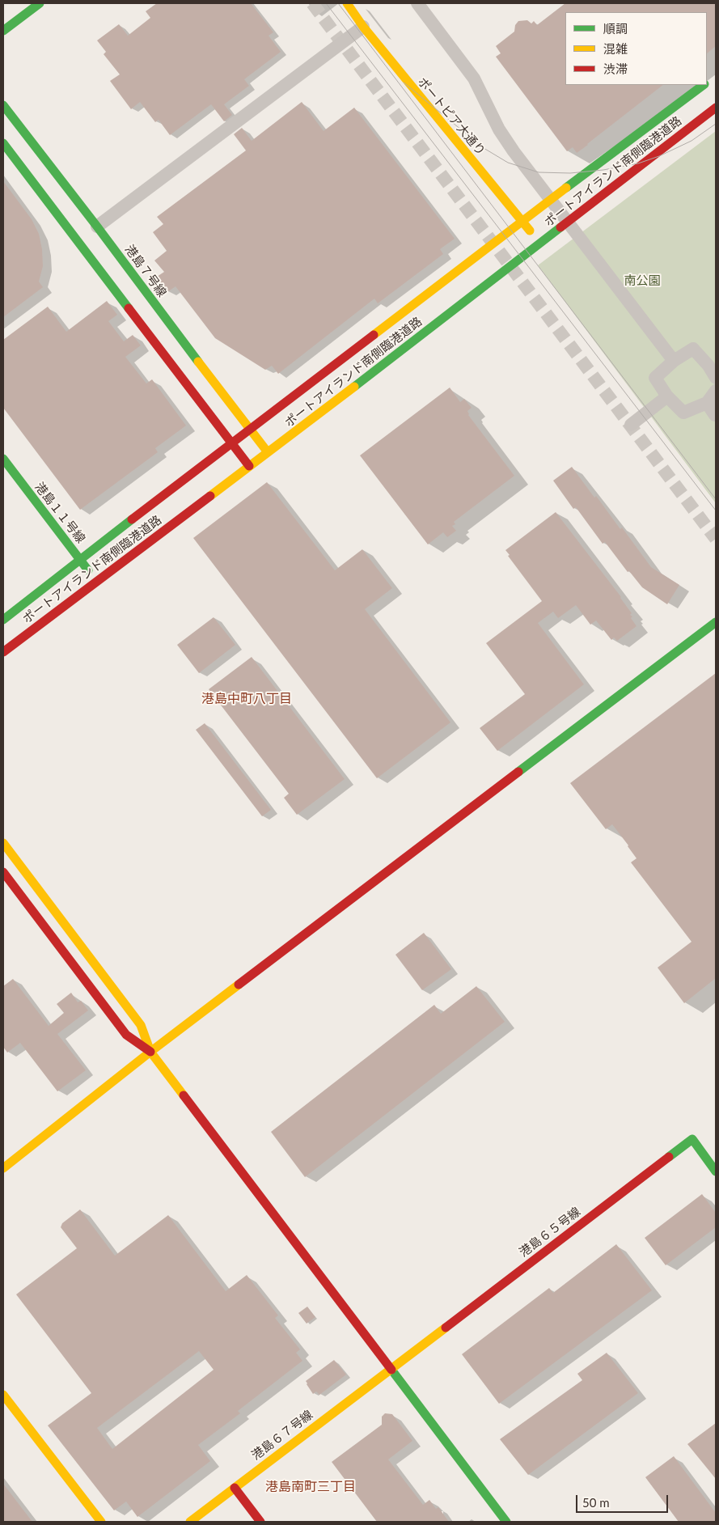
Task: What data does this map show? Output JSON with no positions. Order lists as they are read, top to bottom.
{
  "streets": {
    "street": [
      "ポートピア大通り",
      "ポートアイランド南側臨港道路",
      "港島７号線",
      "港島１１号線",
      "港島６５号線",
      "港島６７号線"
    ]
  },
  "crossings": [
    ["ポートピア大通り", "ポートアイランド南側臨港道路"],
    ["ポートアイランド南側臨港道路", "港島７号線"],
    ["ポートアイランド南側臨港道路", "港島１１号線"],
    ["港島６５号線", "港島６７号線"]
  ],
  "districts": ["港島中町八丁目", "港島南町三丁目"],
  "parks": ["南公園"],
  "legend": ["順調", "混雑", "渋滞"],
  "scale_bar": "50 m"
}
